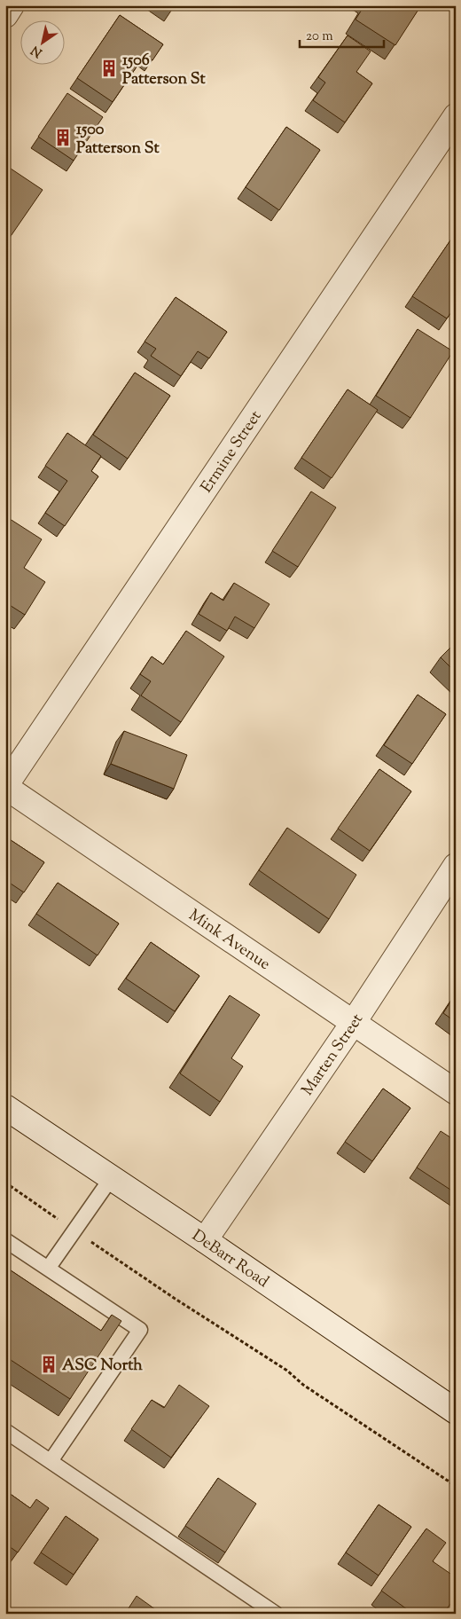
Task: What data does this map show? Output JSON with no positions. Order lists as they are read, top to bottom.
{
  "streets": {
    "street": [
      "Ermine Street",
      "Mink Avenue",
      "Marten Street",
      "DeBarr Road"
    ]
  },
  "crossings": [
    ["Ermine Street", "Mink Avenue"],
    ["Mink Avenue", "Marten Street"],
    ["Marten Street", "DeBarr Road"]
  ],
  "places": {
    "building": ["1506 Patterson St", "1500 Patterson St", "ASC North"]
  },
  "scale_bar": "20 m",
  "north": "bottom left"
}
